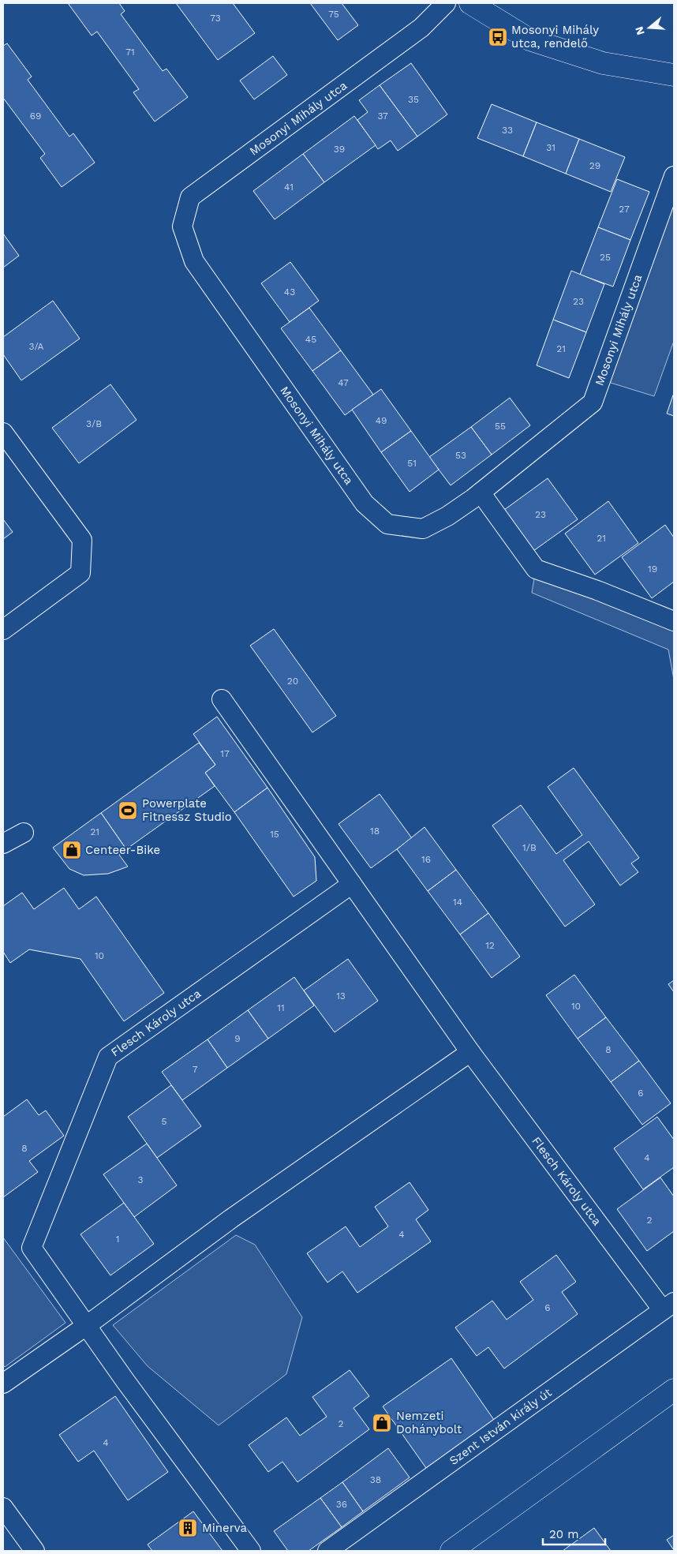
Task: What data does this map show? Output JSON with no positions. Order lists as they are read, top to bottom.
{
  "streets": {
    "street": ["Mosonyi Mihály utca", "Flesch Károly utca", "Szent István király út"]
  },
  "crossings": [
    ["Flesch Károly utca", "Szent István király út"]
  ],
  "places": {
    "bus stop": ["Mosonyi Mihály utca, rendelő"],
    "sports": ["Powerplate Fitnessz Studio"],
    "shop": ["Centeer-Bike", "Nemzeti Dohánybolt"],
    "building": ["Minerva"]
  },
  "house_numbers": [
    "75",
    "73",
    "71",
    "35",
    "69",
    "37",
    "33",
    "31",
    "39",
    "29",
    "41",
    "27",
    "25",
    "43",
    "23",
    "45",
    "3/A",
    "21",
    "47",
    "49",
    "3/B",
    "55",
    "53",
    "51",
    "23",
    "21",
    "19",
    "20",
    "17",
    "18",
    "21",
    "15",
    "1/B",
    "16",
    "14",
    "12",
    "10",
    "13",
    "10",
    "11",
    "9",
    "8",
    "7",
    "6",
    "5",
    "8",
    "4",
    "3",
    "2",
    "4",
    "1",
    "6",
    "2",
    "4",
    "38",
    "36"
  ],
  "scale_bar": "20 m",
  "north": "left"
}
